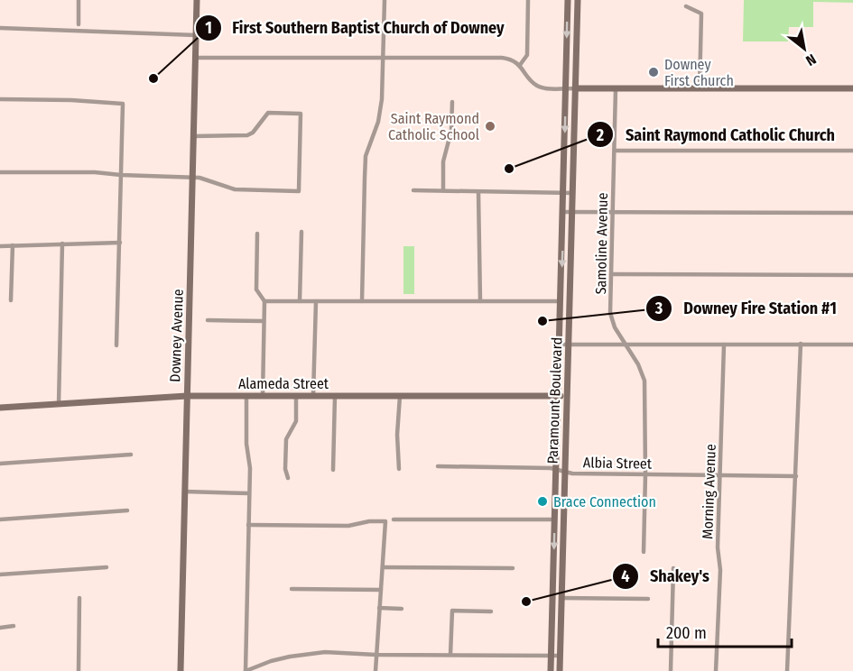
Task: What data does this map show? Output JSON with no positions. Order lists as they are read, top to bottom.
{
  "streets": {
    "main road": ["Downey Avenue", "Alameda Street", "Paramount Boulevard"],
    "street": ["Samoline Avenue", "Albia Street", "Morning Avenue"]
  },
  "crossings": [
    ["Samoline Avenue", "Albia Street"],
    ["Downey Avenue", "Alameda Street"],
    ["Alameda Street", "Paramount Boulevard"],
    ["Paramount Boulevard", "Albia Street"],
    ["Albia Street", "Morning Avenue"]
  ],
  "places": [
    "Downey First Church",
    "First Southern Baptist Church of Downey",
    "Saint Raymond Catholic School",
    "Saint Raymond Catholic Church",
    "Downey Fire Station #1",
    "Brace Connection",
    "Shakey's"
  ],
  "scale_bar": "200 m",
  "north": "bottom right"
}
